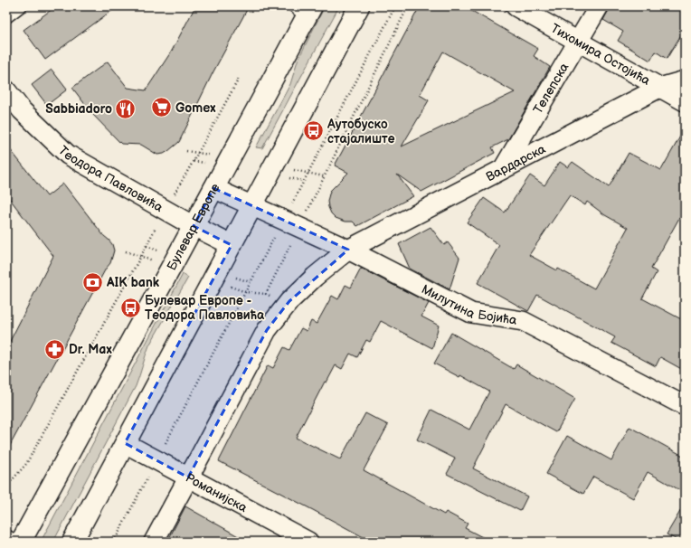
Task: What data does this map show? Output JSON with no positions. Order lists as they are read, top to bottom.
{
  "streets": {
    "main road": ["Булевар Европе"],
    "street": [
      "Тихомира Остојића",
      "Телепска",
      "Вардарска",
      "Теодора Павловића",
      "Милутина Бојића",
      "Романијска"
    ]
  },
  "crossings": [
    ["Тихомира Остојића", "Телепска"],
    ["Тихомира Остојића", "Вардарска"],
    ["Телепска", "Вардарска"],
    ["Вардарска", "Милутина Бојића"],
    ["Теодора Павловића", "Булевар Европе"],
    ["Булевар Европе", "Милутина Бојића"]
  ],
  "places": {
    "supermarket": ["Gomex"],
    "restaurant": ["Sabbiadoro"],
    "bus stop": ["Аутобуско стајалиште", "Булевар Европе - Теодора Павловића"],
    "bank": ["AIK bank"],
    "pharmacy": ["Dr. Max"]
  }
}
